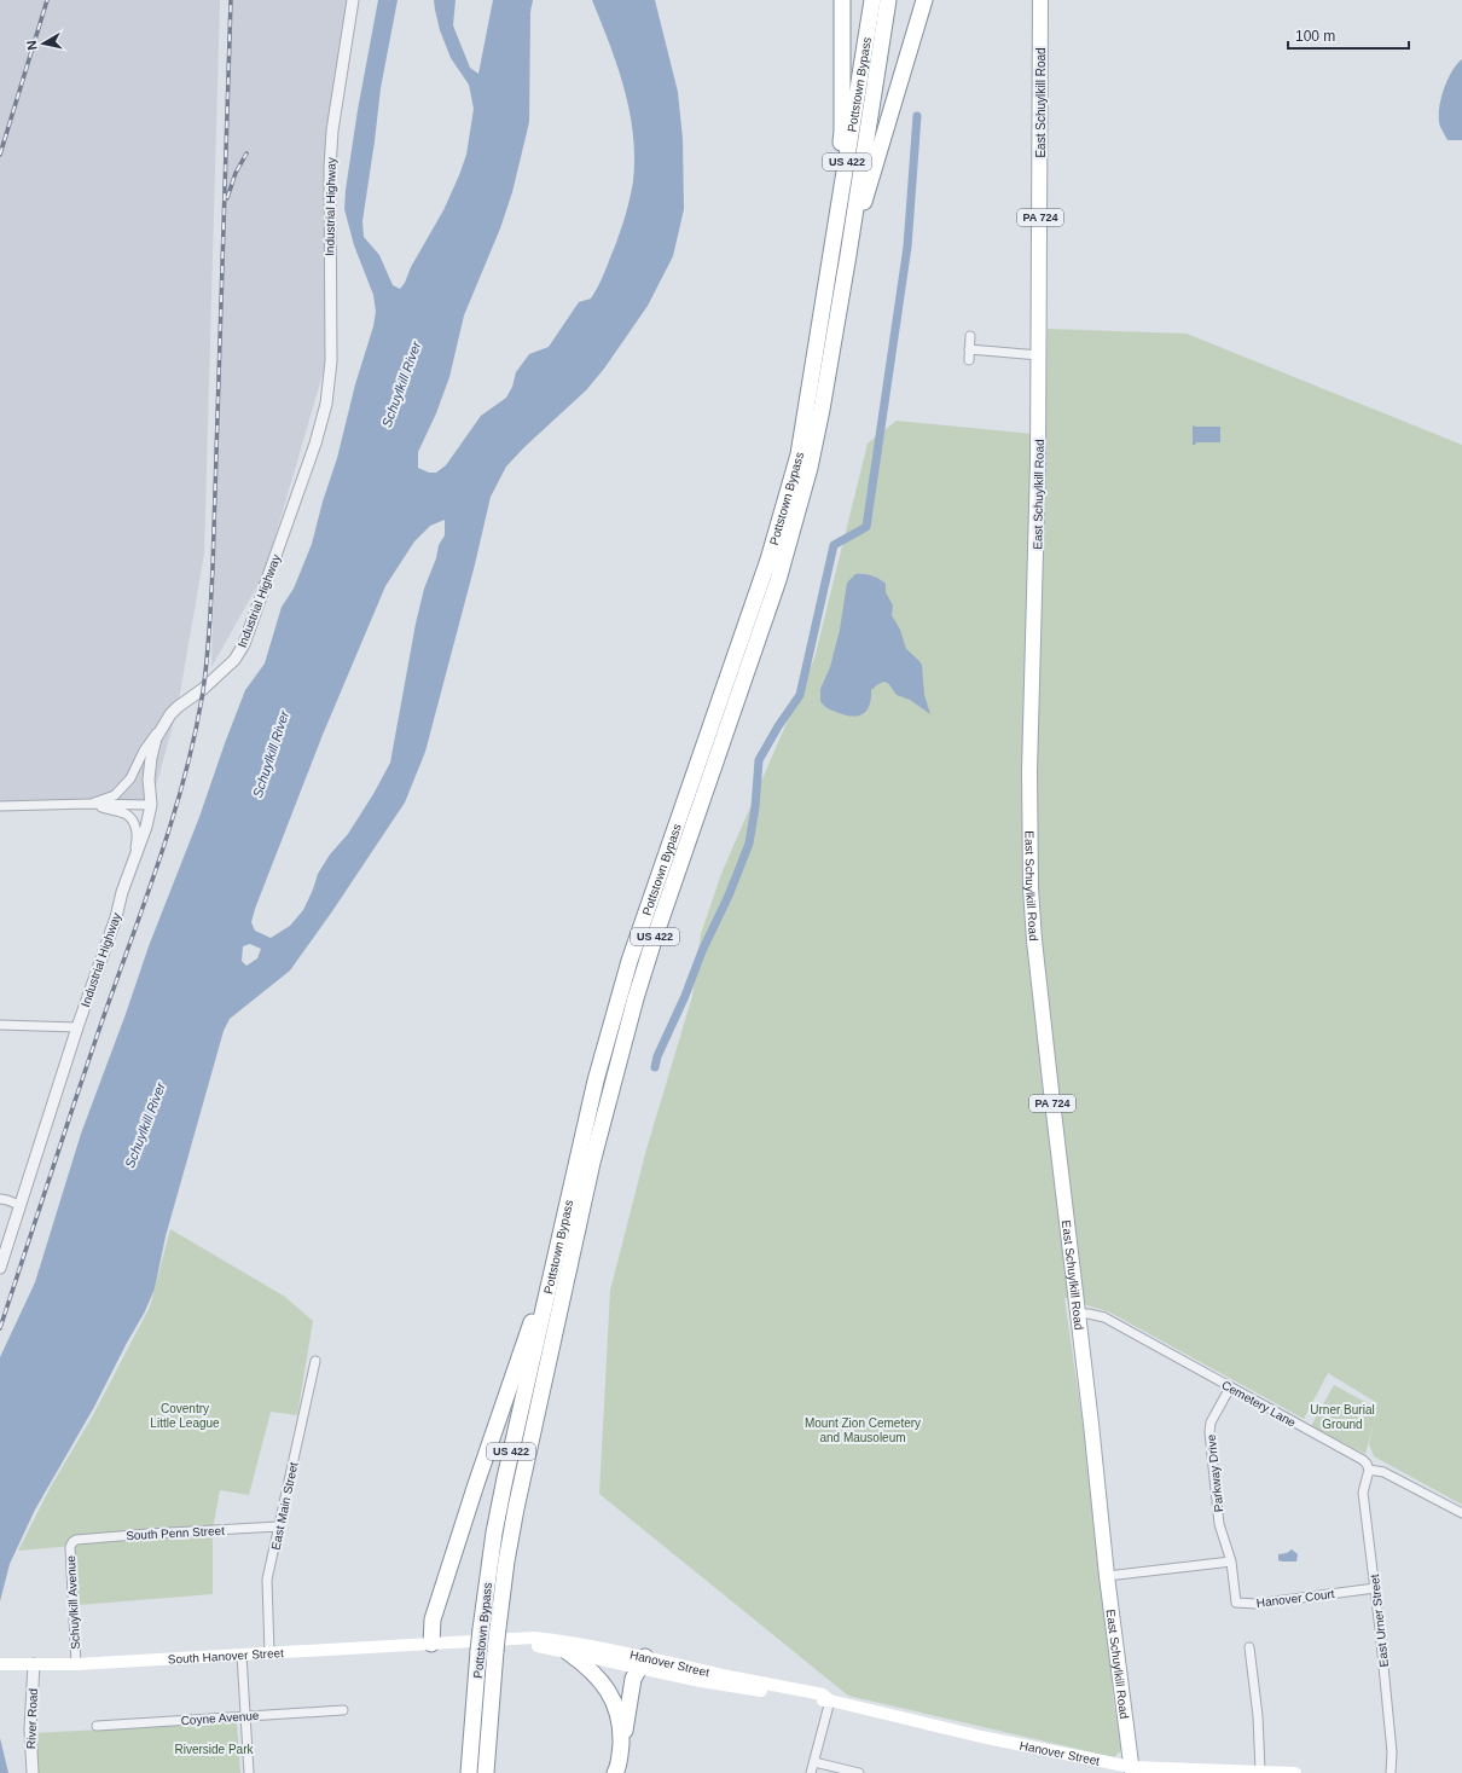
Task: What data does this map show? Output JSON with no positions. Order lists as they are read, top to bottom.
{
  "streets": {
    "highway": ["Pottstown Bypass", "US 422"],
    "main road": [
      "East Schuylkill Road",
      "PA 724",
      "South Hanover Street",
      "Hanover Street"
    ],
    "street": [
      "Industrial Highway",
      "Cemetery Lane",
      "Parkway Drive",
      "East Main Street",
      "South Penn Street",
      "Hanover Court",
      "Schuylkill Avenue",
      "East Urner Street",
      "Coyne Avenue",
      "River Road"
    ]
  },
  "crossings": [
    ["Pottstown Bypass", "Hanover Street"],
    ["East Schuylkill Road", "Cemetery Lane"],
    ["East Schuylkill Road", "Hanover Street"],
    ["Cemetery Lane", "Parkway Drive"],
    ["Cemetery Lane", "East Urner Street"],
    ["Parkway Drive", "Hanover Court"],
    ["East Main Street", "South Penn Street"],
    ["East Main Street", "South Hanover Street"],
    ["South Penn Street", "Schuylkill Avenue"],
    ["Hanover Court", "East Urner Street"],
    ["Schuylkill Avenue", "South Hanover Street"],
    ["South Hanover Street", "Hanover Street"],
    ["South Hanover Street", "River Road"]
  ],
  "water": ["Schuylkill River"],
  "parks": [
    "Coventry Little League",
    "Urner Burial Ground",
    "Mount Zion Cemetery and Mausoleum",
    "Riverside Park"
  ],
  "scale_bar": "100 m",
  "north": "left"
}
